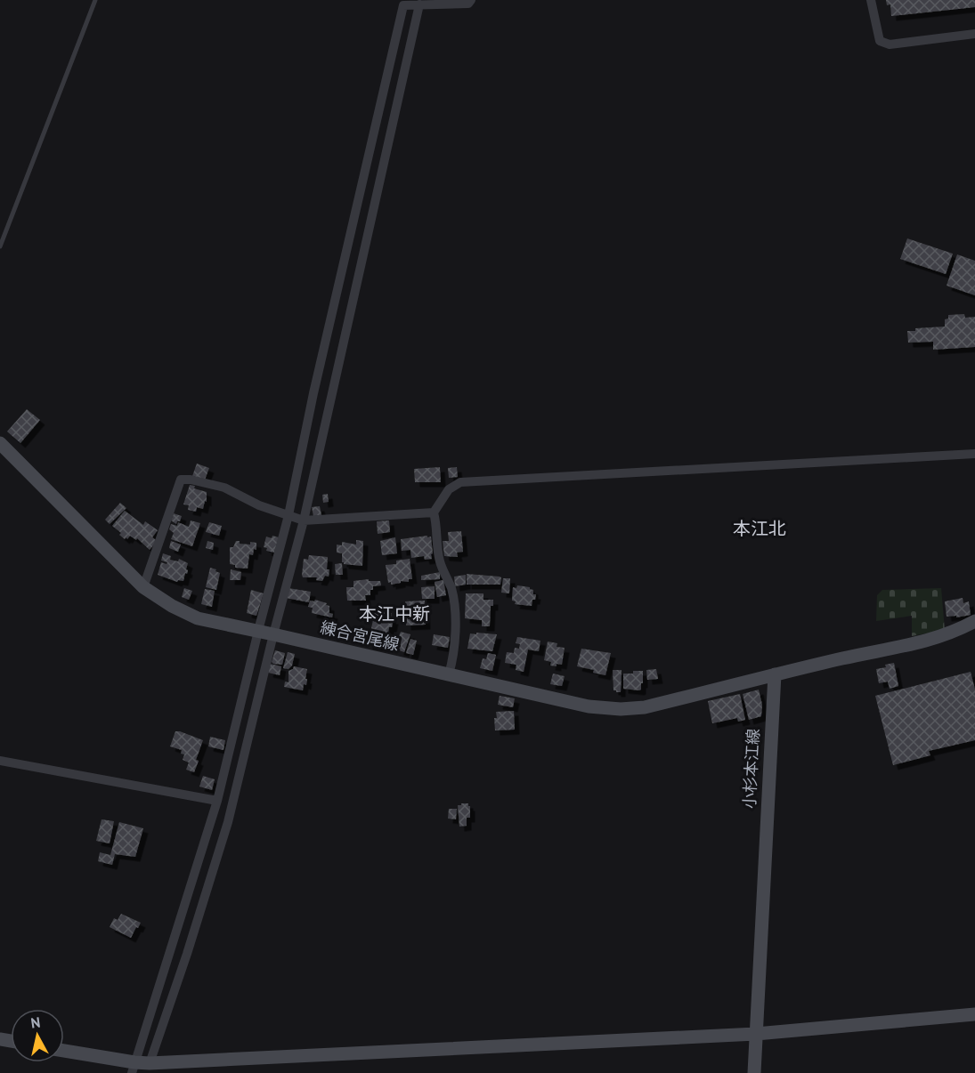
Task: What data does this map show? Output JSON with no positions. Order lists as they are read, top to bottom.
{
  "streets": {
    "main road": ["練合宮尾線", "小杉本江線"]
  },
  "crossings": [
    ["練合宮尾線", "小杉本江線"]
  ],
  "districts": ["本江北", "本江中新"],
  "north": "top"
}
